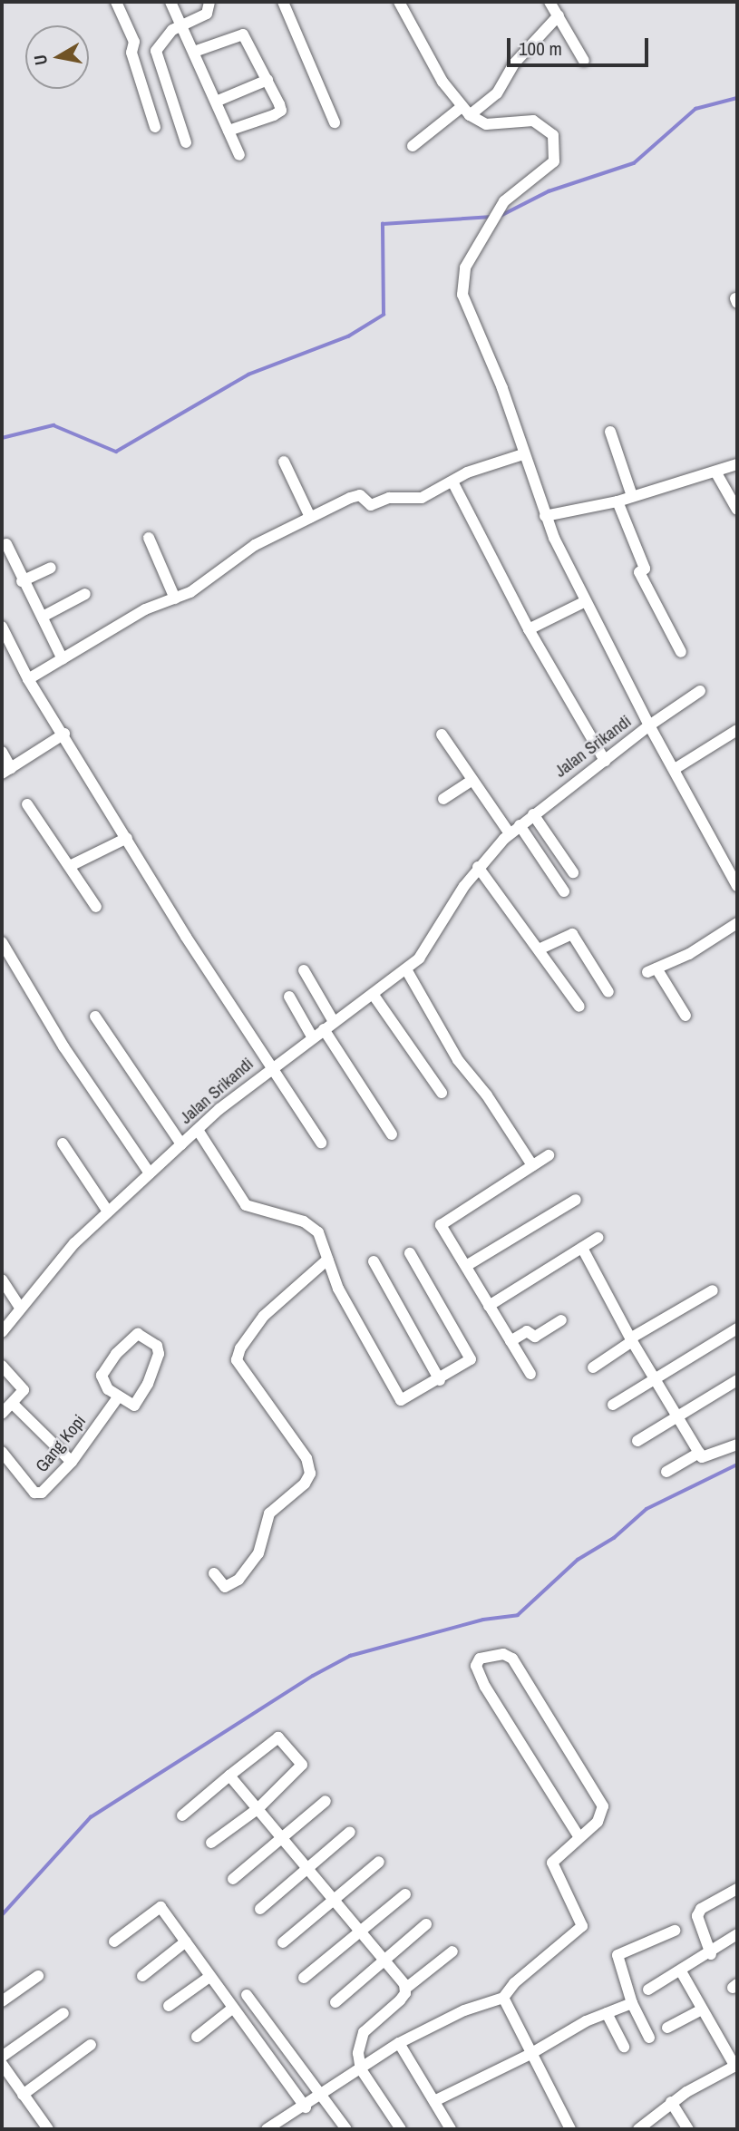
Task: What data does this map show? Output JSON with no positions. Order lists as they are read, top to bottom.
{
  "streets": {
    "street": ["Jalan Srikandi", "Gang Kopi"]
  },
  "scale_bar": "100 m",
  "north": "left"
}
